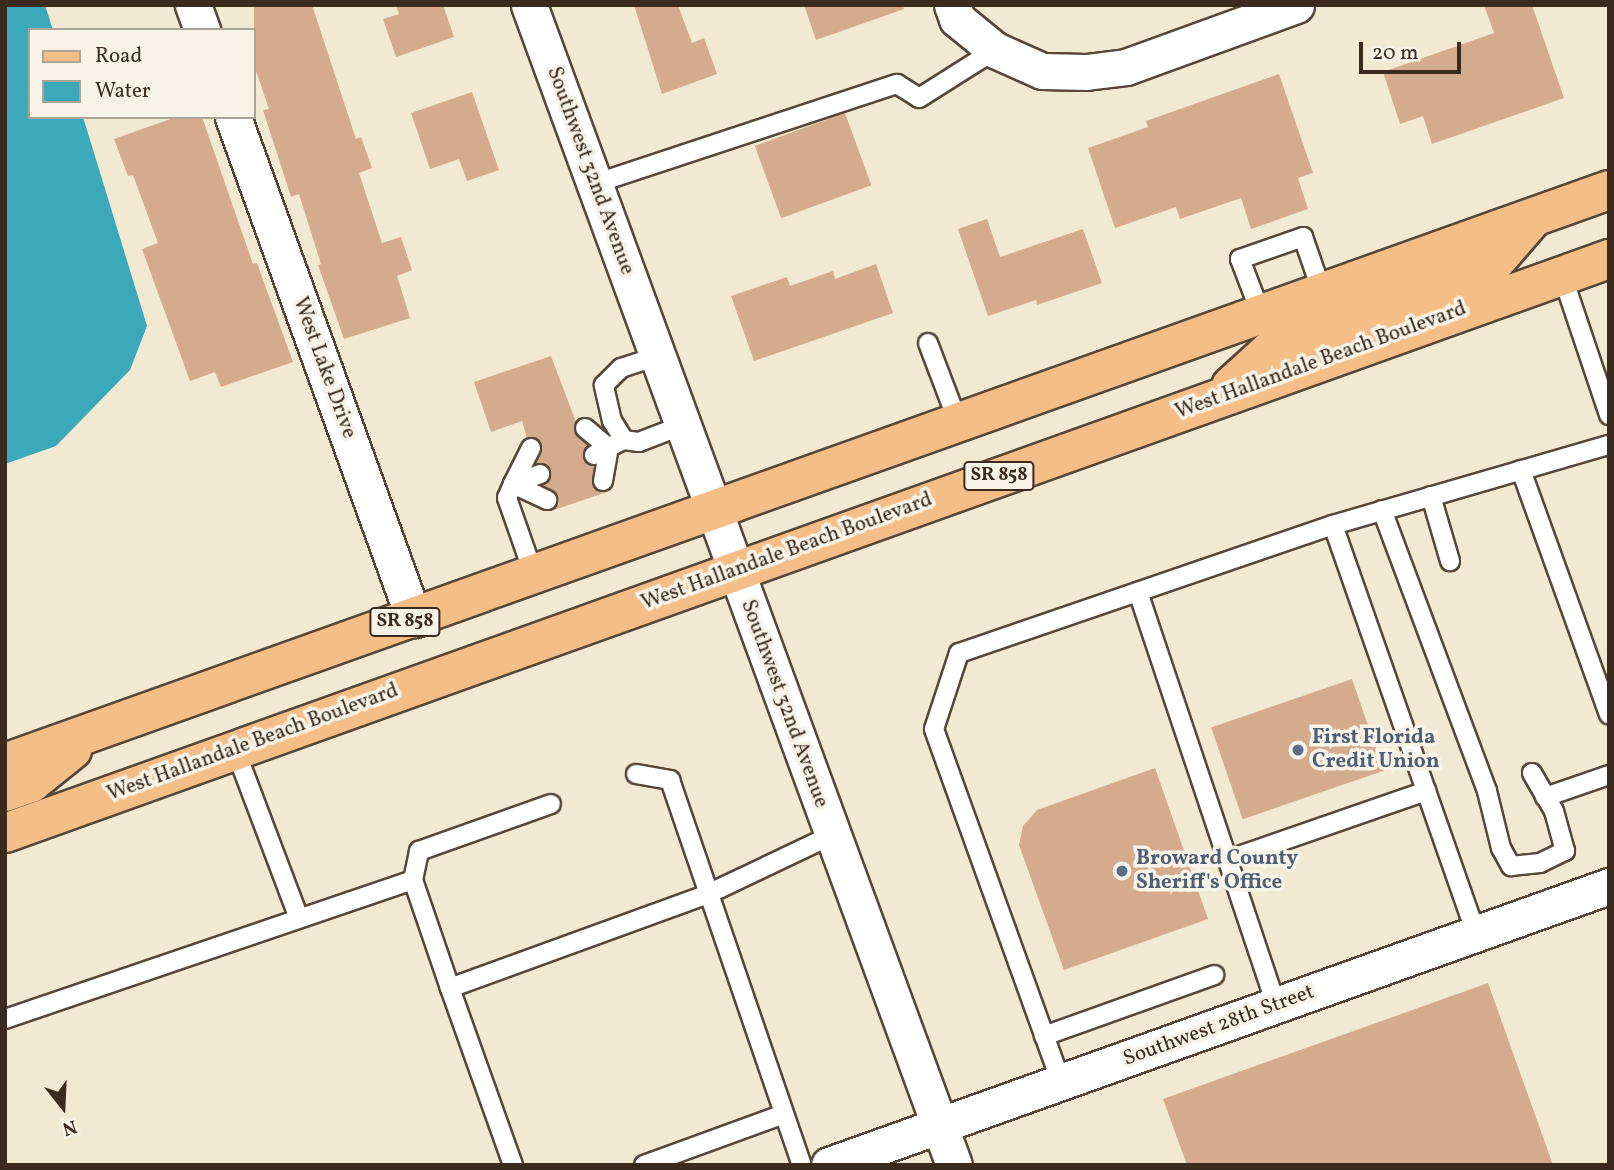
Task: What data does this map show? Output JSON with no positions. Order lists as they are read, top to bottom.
{
  "streets": {
    "main road": ["West Hallandale Beach Boulevard", "SR 858"],
    "street": ["Southwest 32nd Avenue", "West Lake Drive", "Southwest 28th Street"]
  },
  "crossings": [
    ["Southwest 32nd Avenue", "West Hallandale Beach Boulevard"],
    ["Southwest 32nd Avenue", "SR 858"],
    ["Southwest 32nd Avenue", "Southwest 28th Street"],
    ["West Lake Drive", "SR 858"]
  ],
  "places": ["First Florida Credit Union", "Broward County Sheriff's Office"],
  "legend": ["Road", "Water"],
  "scale_bar": "20 m",
  "north": "bottom"
}
